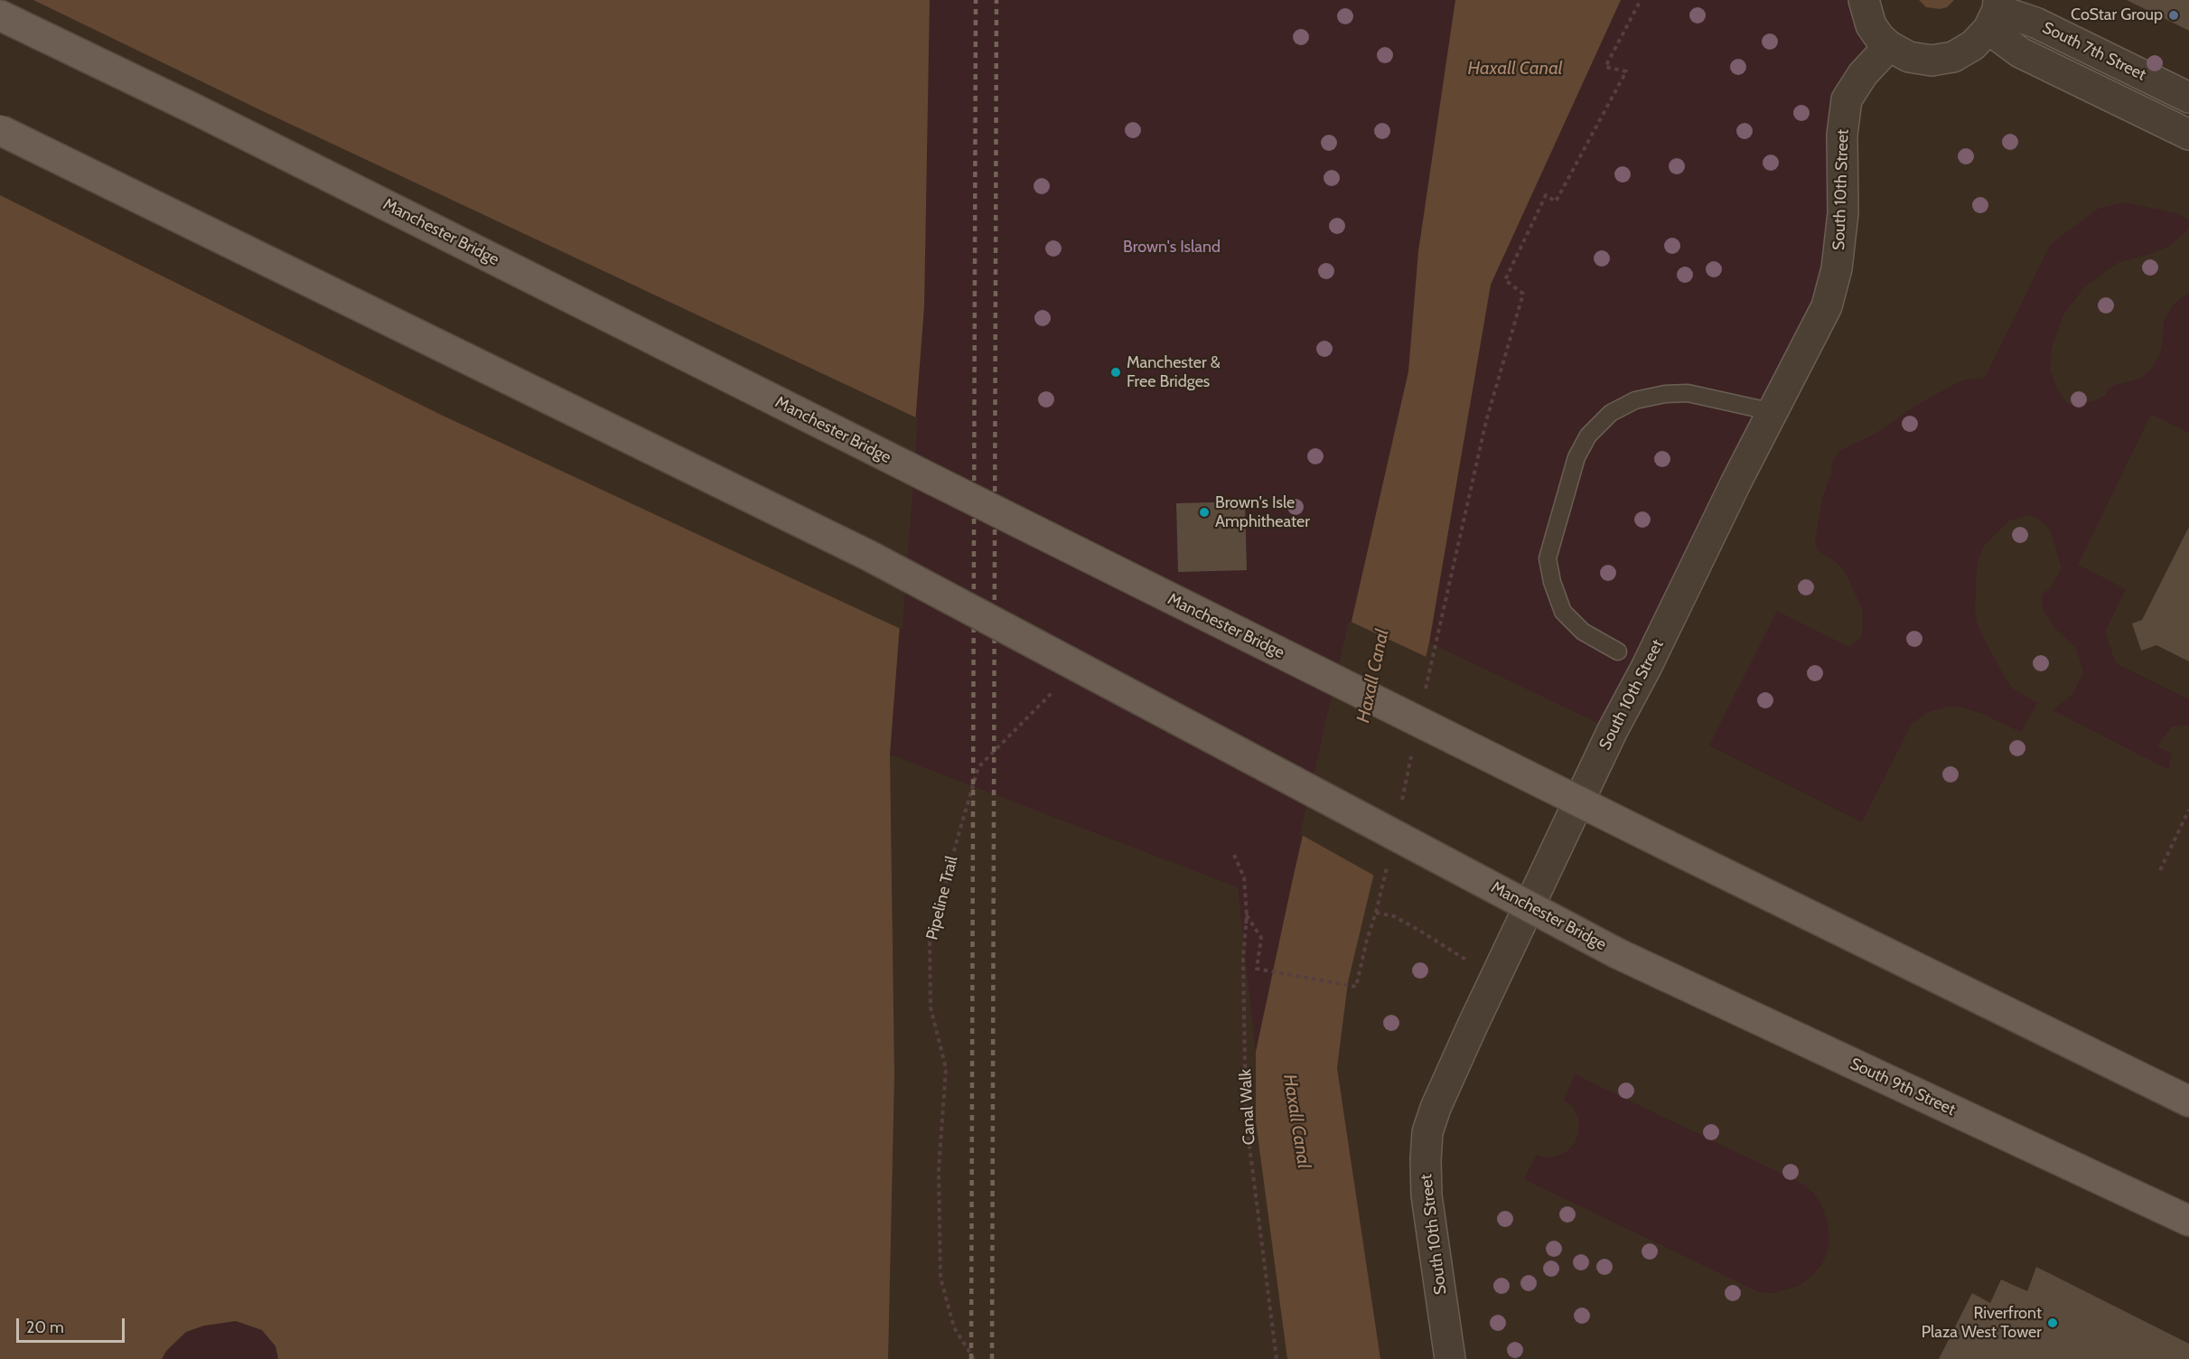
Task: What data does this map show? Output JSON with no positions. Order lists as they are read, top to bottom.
{
  "streets": {
    "main road": ["Manchester Bridge", "South 9th Street"],
    "street": ["South 7th Street", "South 10th Street"],
    "path": ["Pipeline Trail", "Canal Walk"]
  },
  "crossings": [
    ["Manchester Bridge", "South 9th Street"]
  ],
  "water": ["Haxall Canal"],
  "parks": ["Brown's Island"],
  "places": [
    "CoStar Group",
    "Manchester & Free Bridges",
    "Brown's Isle Amphitheater",
    "Riverfront Plaza West Tower"
  ],
  "scale_bar": "20 m"
}
